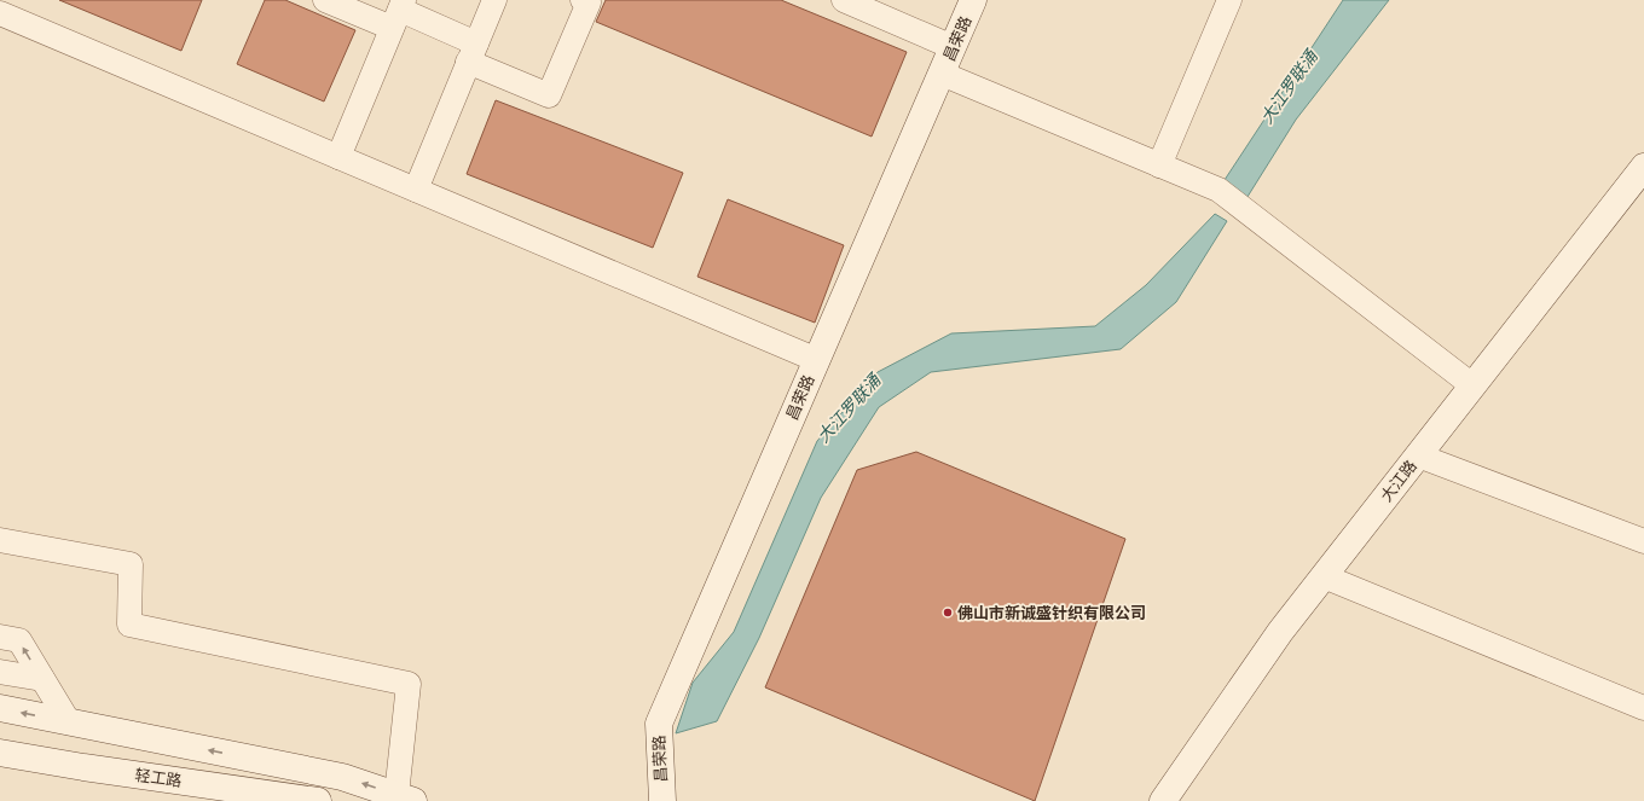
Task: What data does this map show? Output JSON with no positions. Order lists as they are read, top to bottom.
{
  "streets": {
    "street": ["昌荣路", "大江路", "轻工路"]
  },
  "water": ["大江罗联涌"],
  "places": ["佛山市新诚盛针织有限公司"]
}
